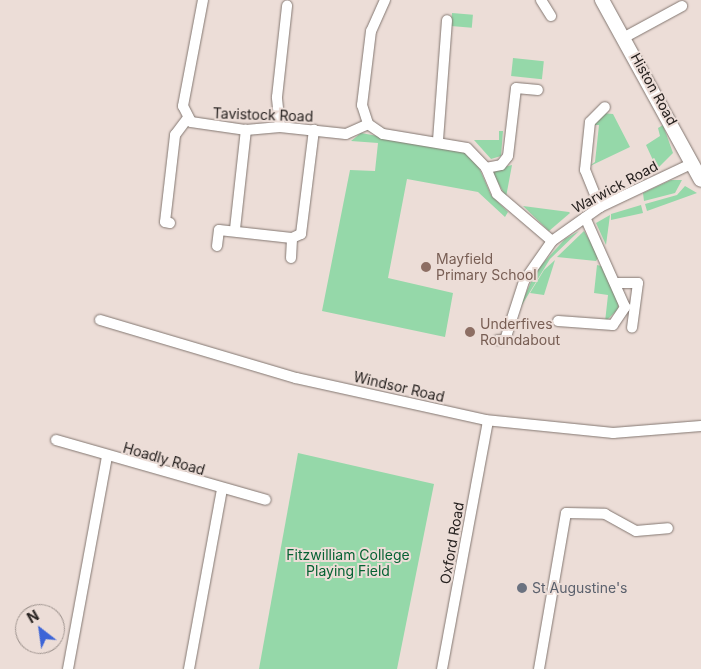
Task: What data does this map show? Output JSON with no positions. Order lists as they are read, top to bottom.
{
  "streets": {
    "main road": ["Histon Road"],
    "street": [
      "Tavistock Road",
      "Warwick Road",
      "Windsor Road",
      "Hoadly Road",
      "Oxford Road"
    ]
  },
  "crossings": [
    ["Histon Road", "Warwick Road"],
    ["Windsor Road", "Oxford Road"]
  ],
  "parks": ["Fitzwilliam College Playing Field"],
  "places": ["Mayfield Primary School", "Underfives Roundabout", "St Augustine's"],
  "north": "top left"
}
